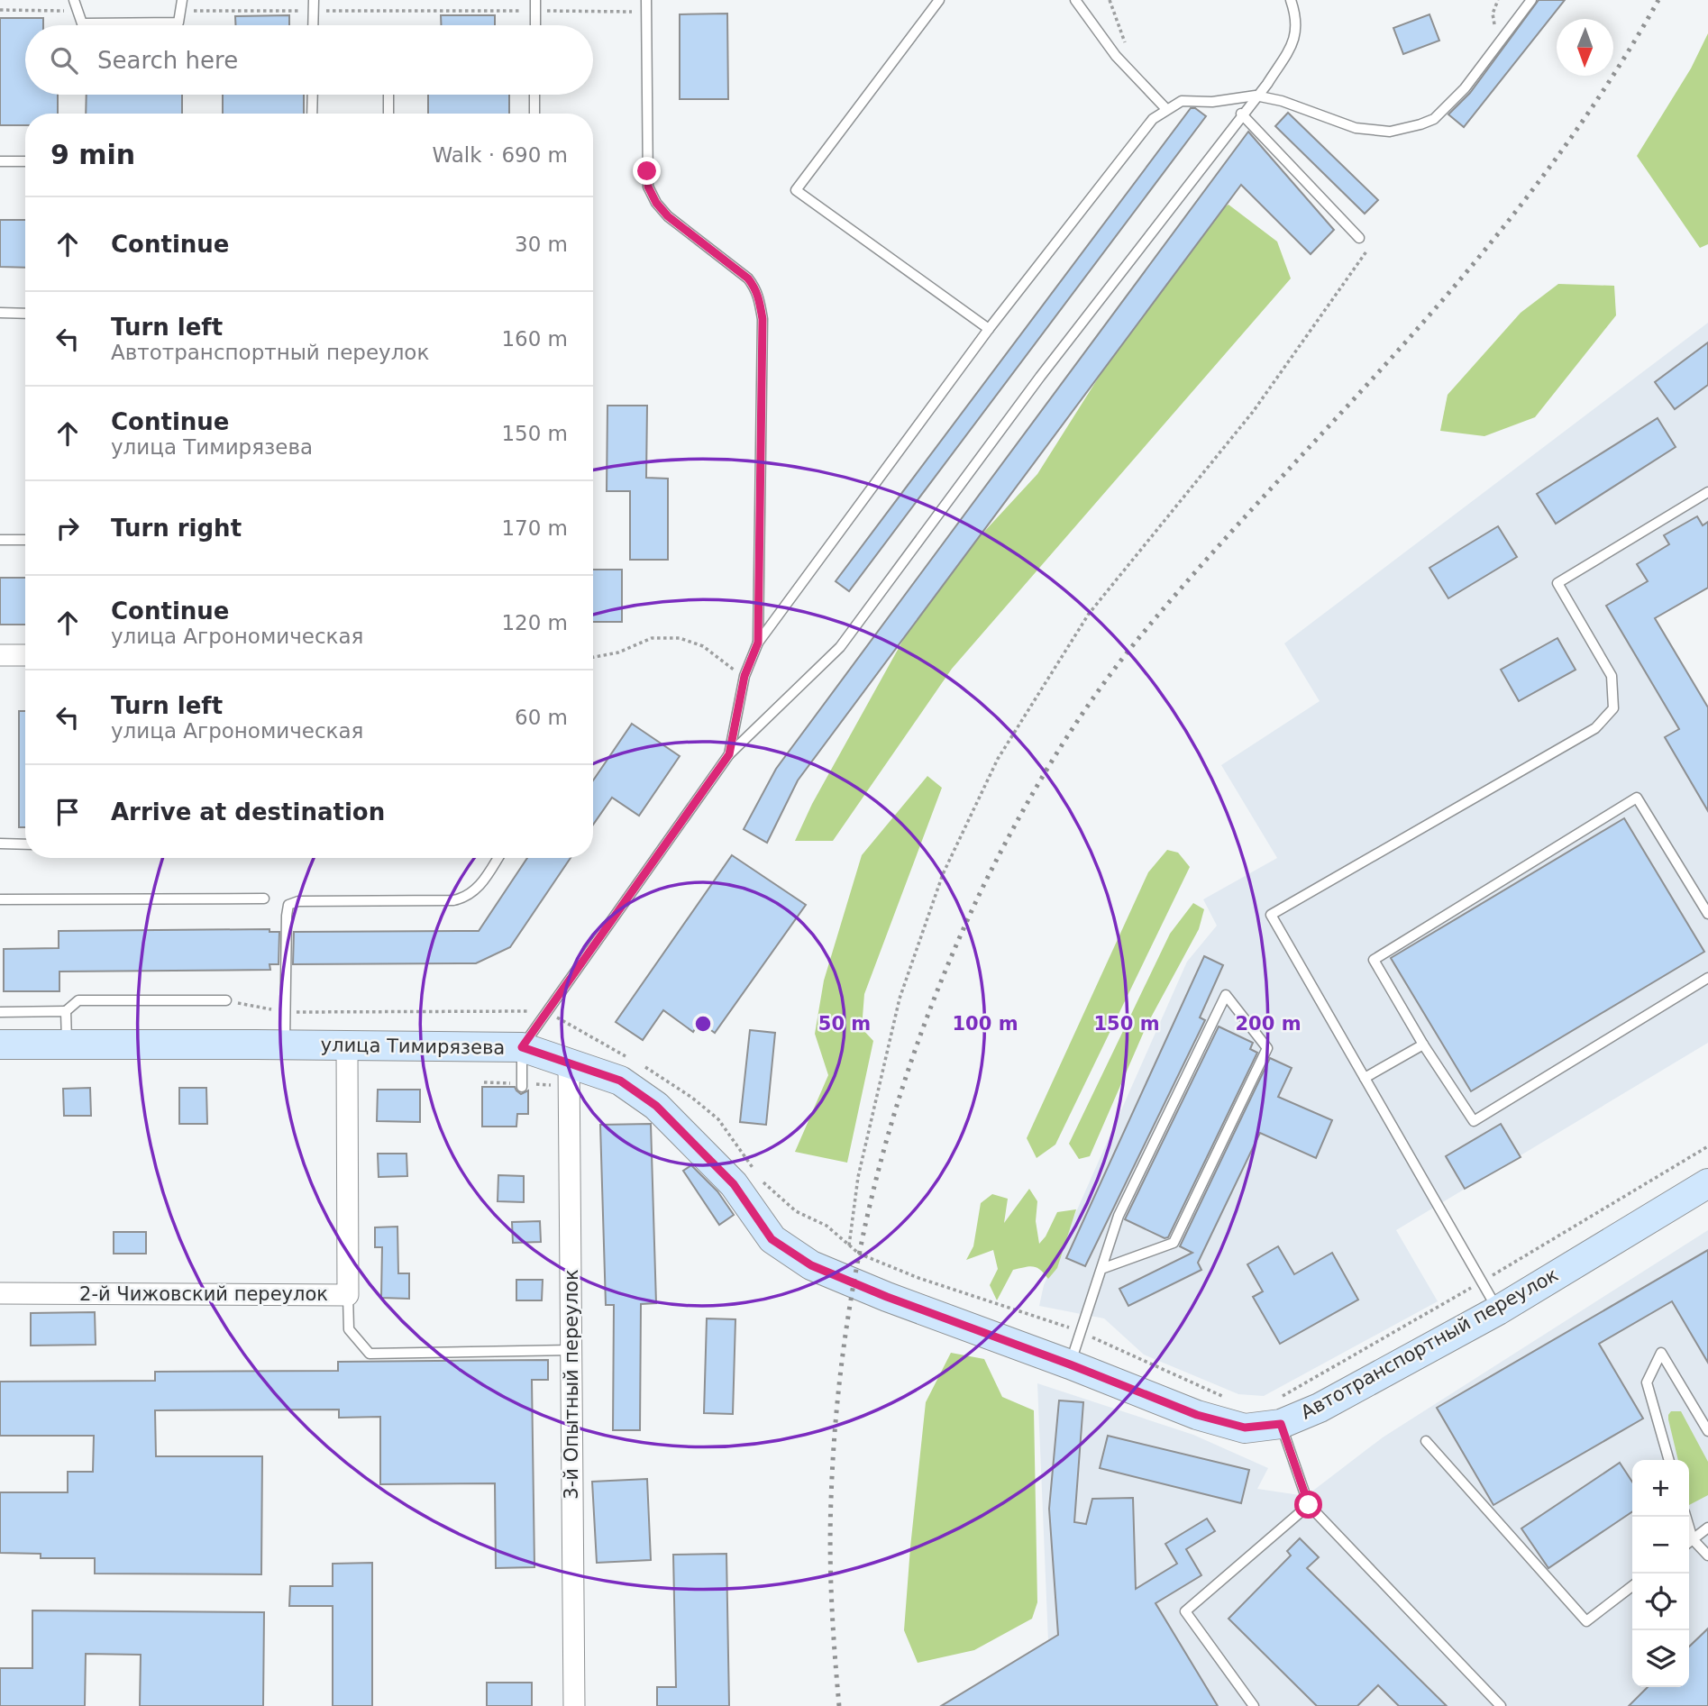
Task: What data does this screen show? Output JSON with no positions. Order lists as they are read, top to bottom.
{
  "streets": {
    "main road": ["улица Тимирязева", "Автотранспортный переулок"],
    "street": ["2-й Чижовский переулок", "3-й Опытный переулок"]
  },
  "crossings": [
    ["улица Тимирязева", "2-й Чижовский переулок"],
    ["улица Тимирязева", "Автотранспортный переулок"],
    ["улица Тимирязева", "3-й Опытный переулок"]
  ],
  "north": "bottom",
  "page": {
    "search": "Search here",
    "heading": ["9 min", "Walk · 690 m"],
    "list": [
      ["Continue", "30 m"],
      ["Turn left", "Автотранспортный переулок", "160 m"],
      ["Continue", "улица Тимирязева", "150 m"],
      ["Turn right", "170 m"],
      ["Continue", "улица Агрономическая", "120 m"],
      ["Turn left", "улица Агрономическая", "60 m"],
      "Arrive at destination"
    ],
    "map_buttons": ["+", "−"]
  },
  "rings": [
    "50 m",
    "100 m",
    "150 m",
    "200 m"
  ]
}
